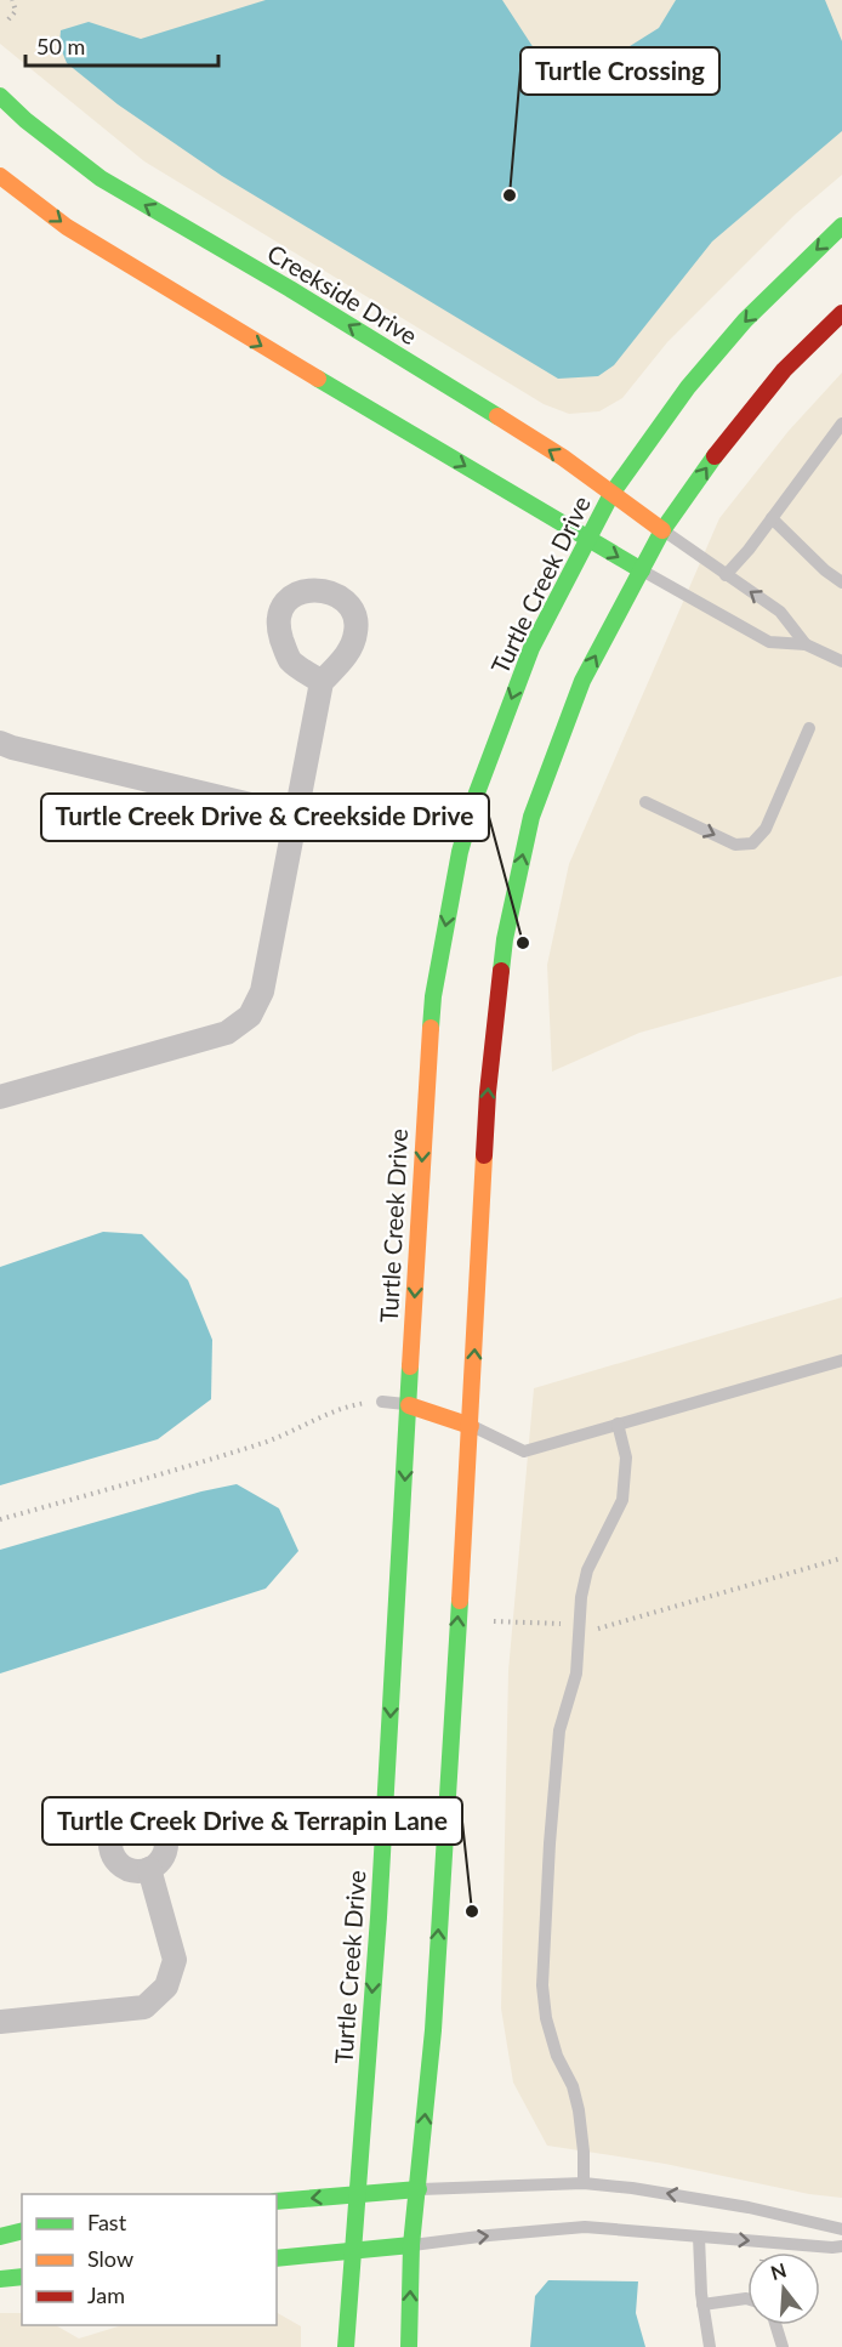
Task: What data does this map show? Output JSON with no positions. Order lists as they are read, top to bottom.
{
  "streets": {
    "street": ["Creekside Drive", "Turtle Creek Drive"]
  },
  "crossings": [
    ["Creekside Drive", "Turtle Creek Drive"]
  ],
  "places": ["Turtle Crossing", "Turtle Creek Drive & Creekside Drive", "Turtle Creek Drive & Terrapin Lane"],
  "legend": ["Fast", "Slow", "Jam"],
  "scale_bar": "50 m",
  "north": "top"
}
